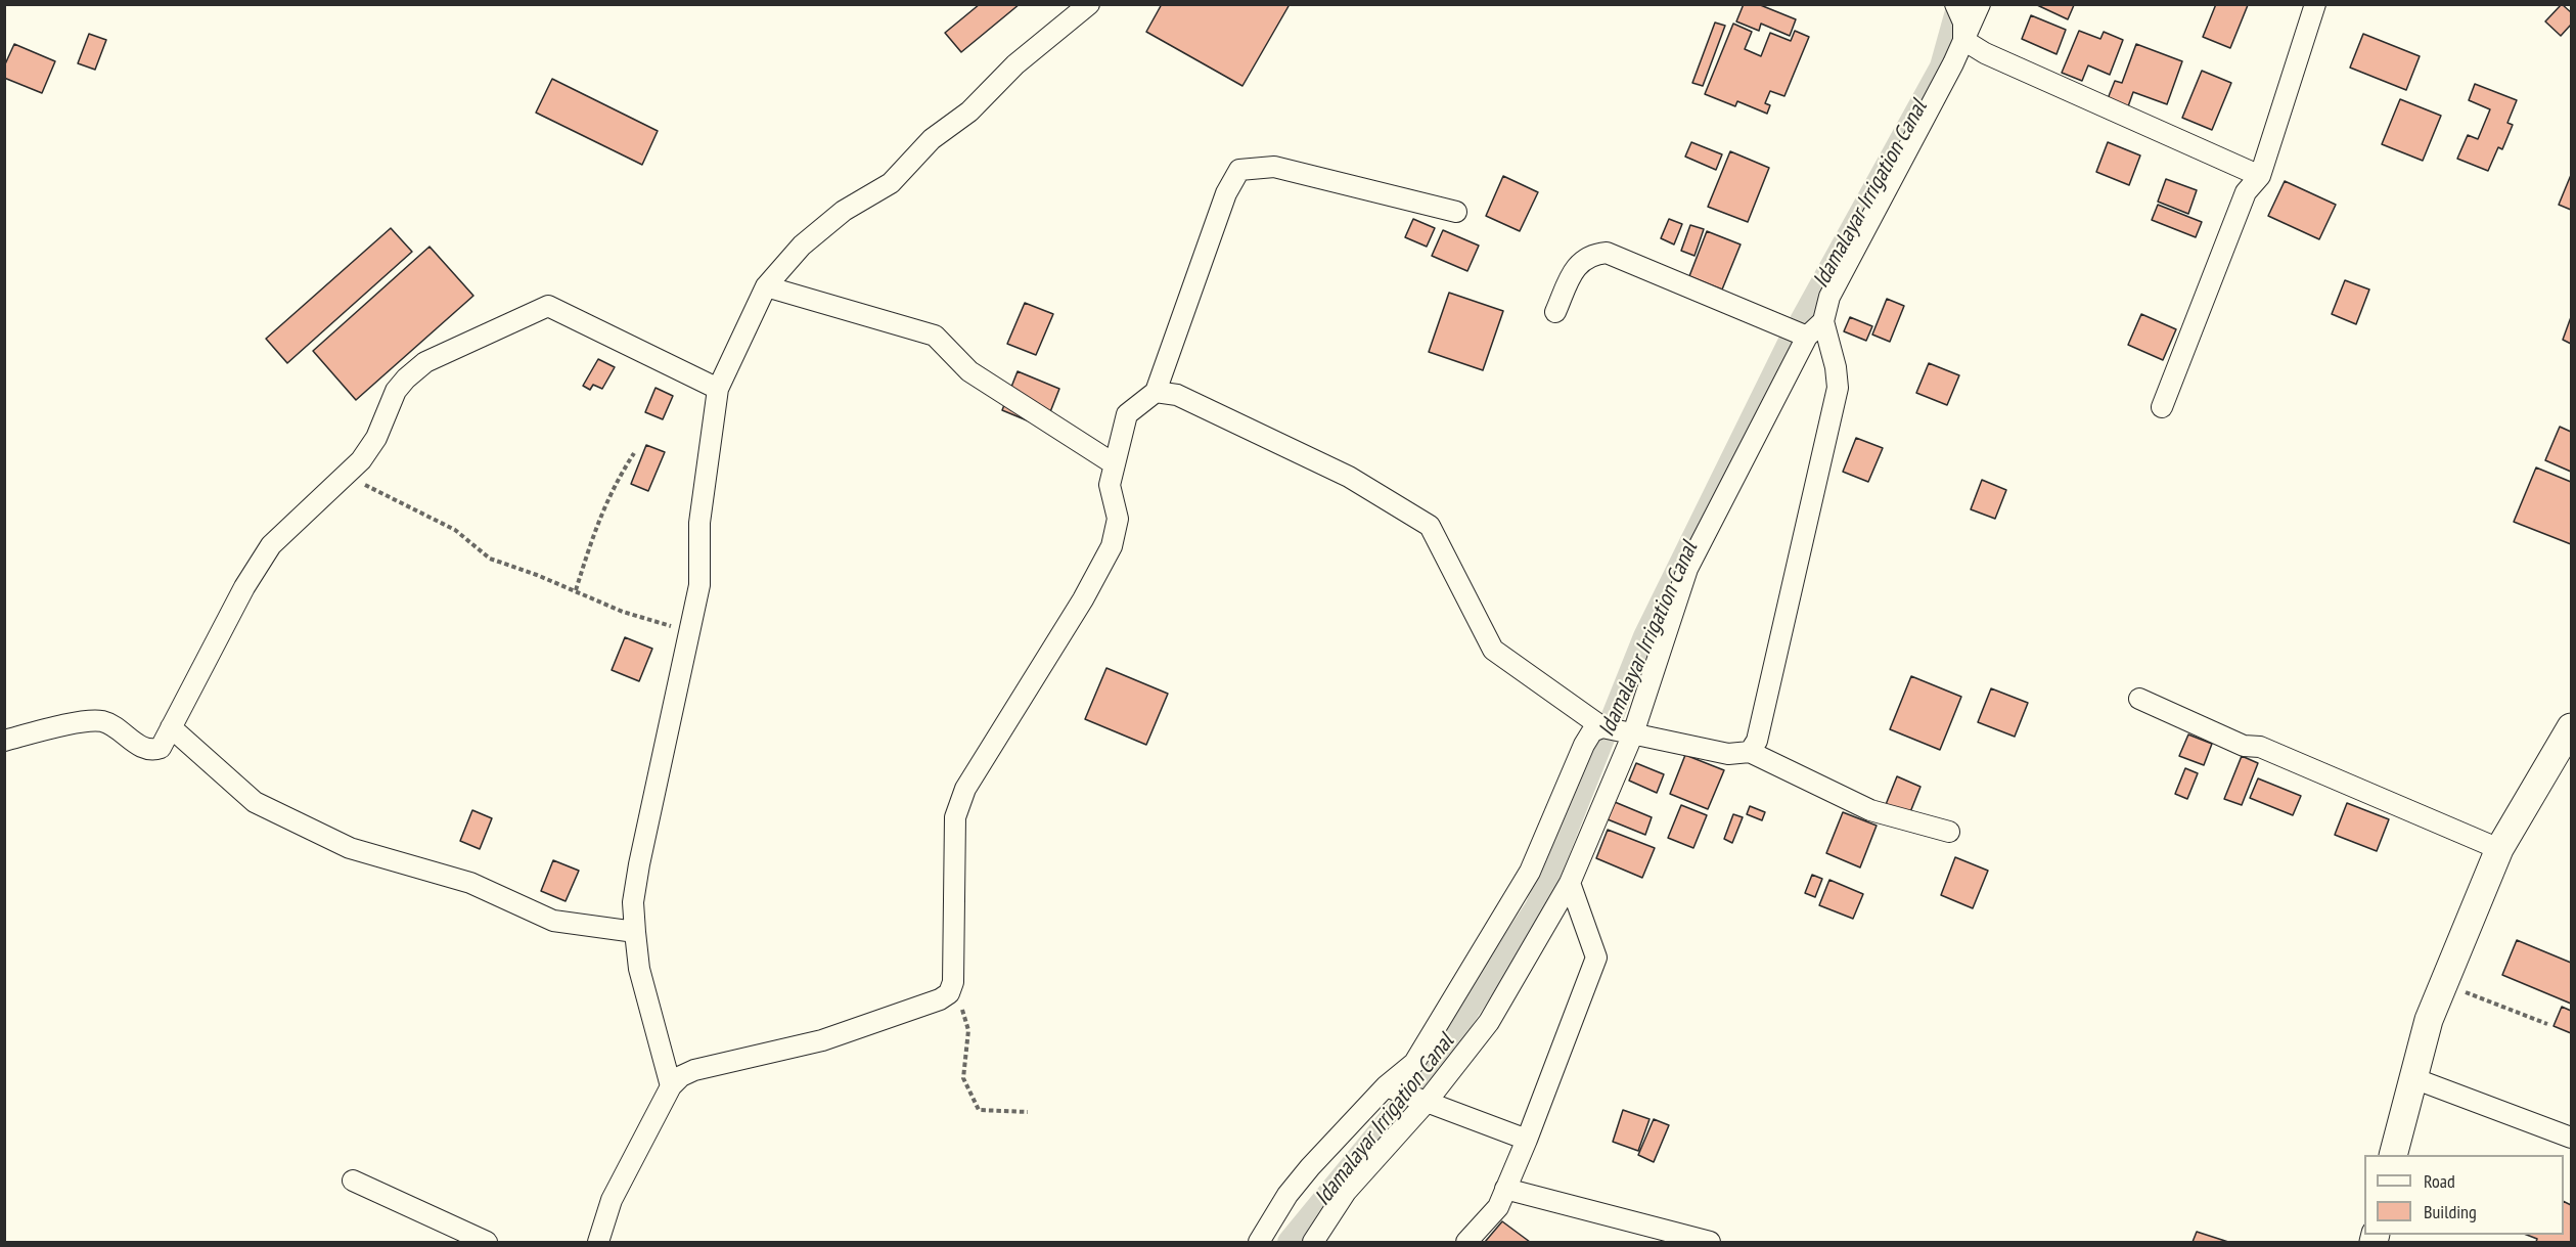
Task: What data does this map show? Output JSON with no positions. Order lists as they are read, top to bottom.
{
  "water": ["Idamalayar Irrigation Canal"],
  "legend": ["Road", "Building"]
}
